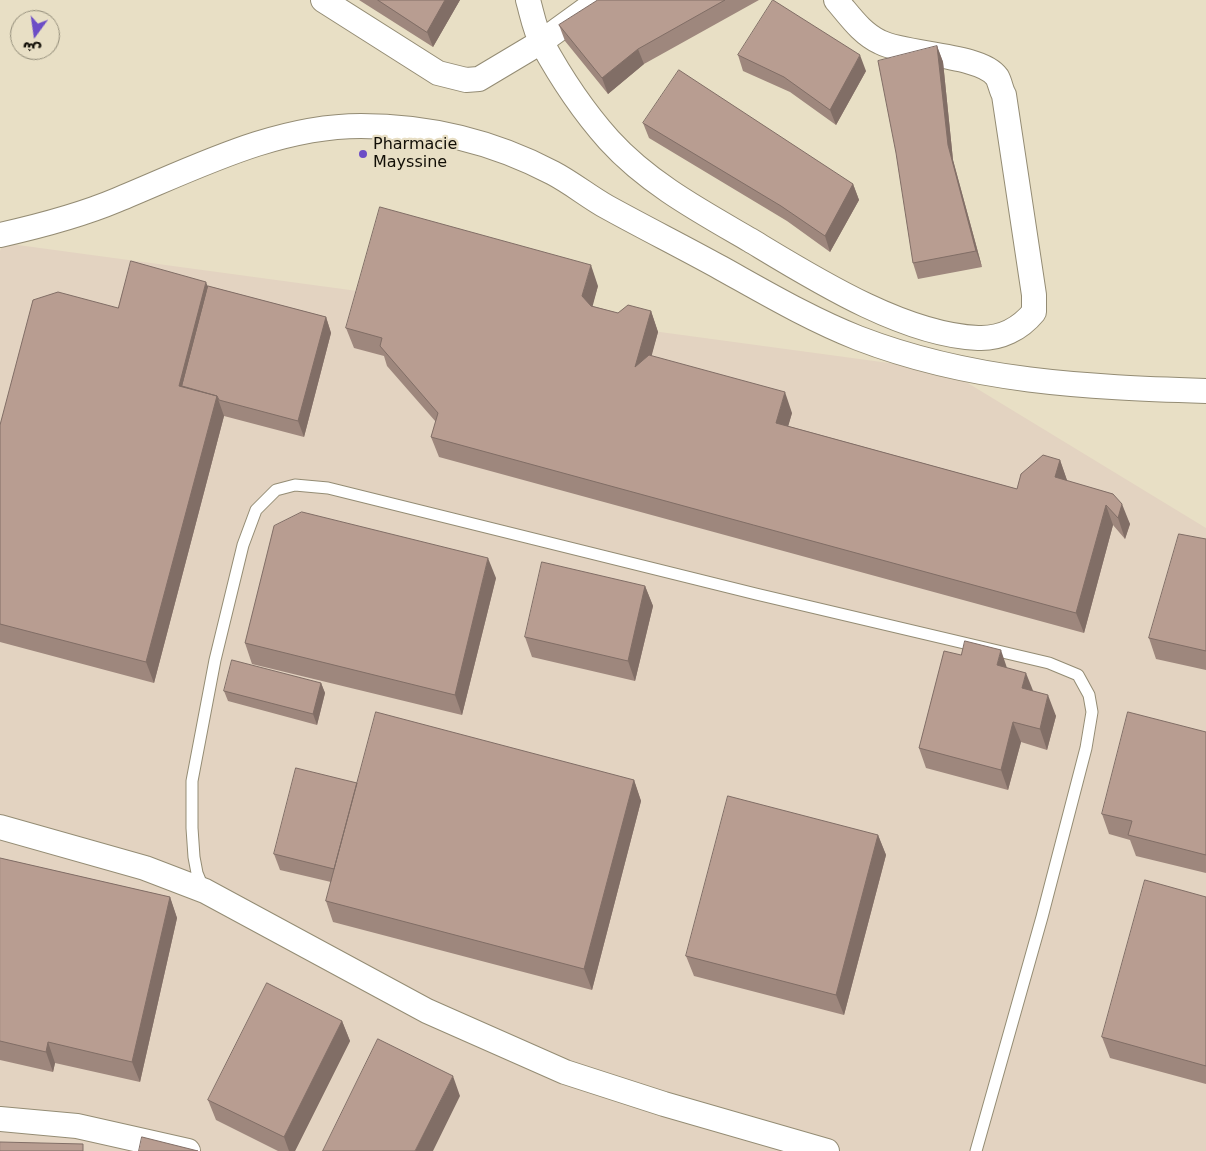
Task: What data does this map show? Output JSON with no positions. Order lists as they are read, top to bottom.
{
  "places": ["Pharmacie Mayssine"],
  "north": "bottom"
}
